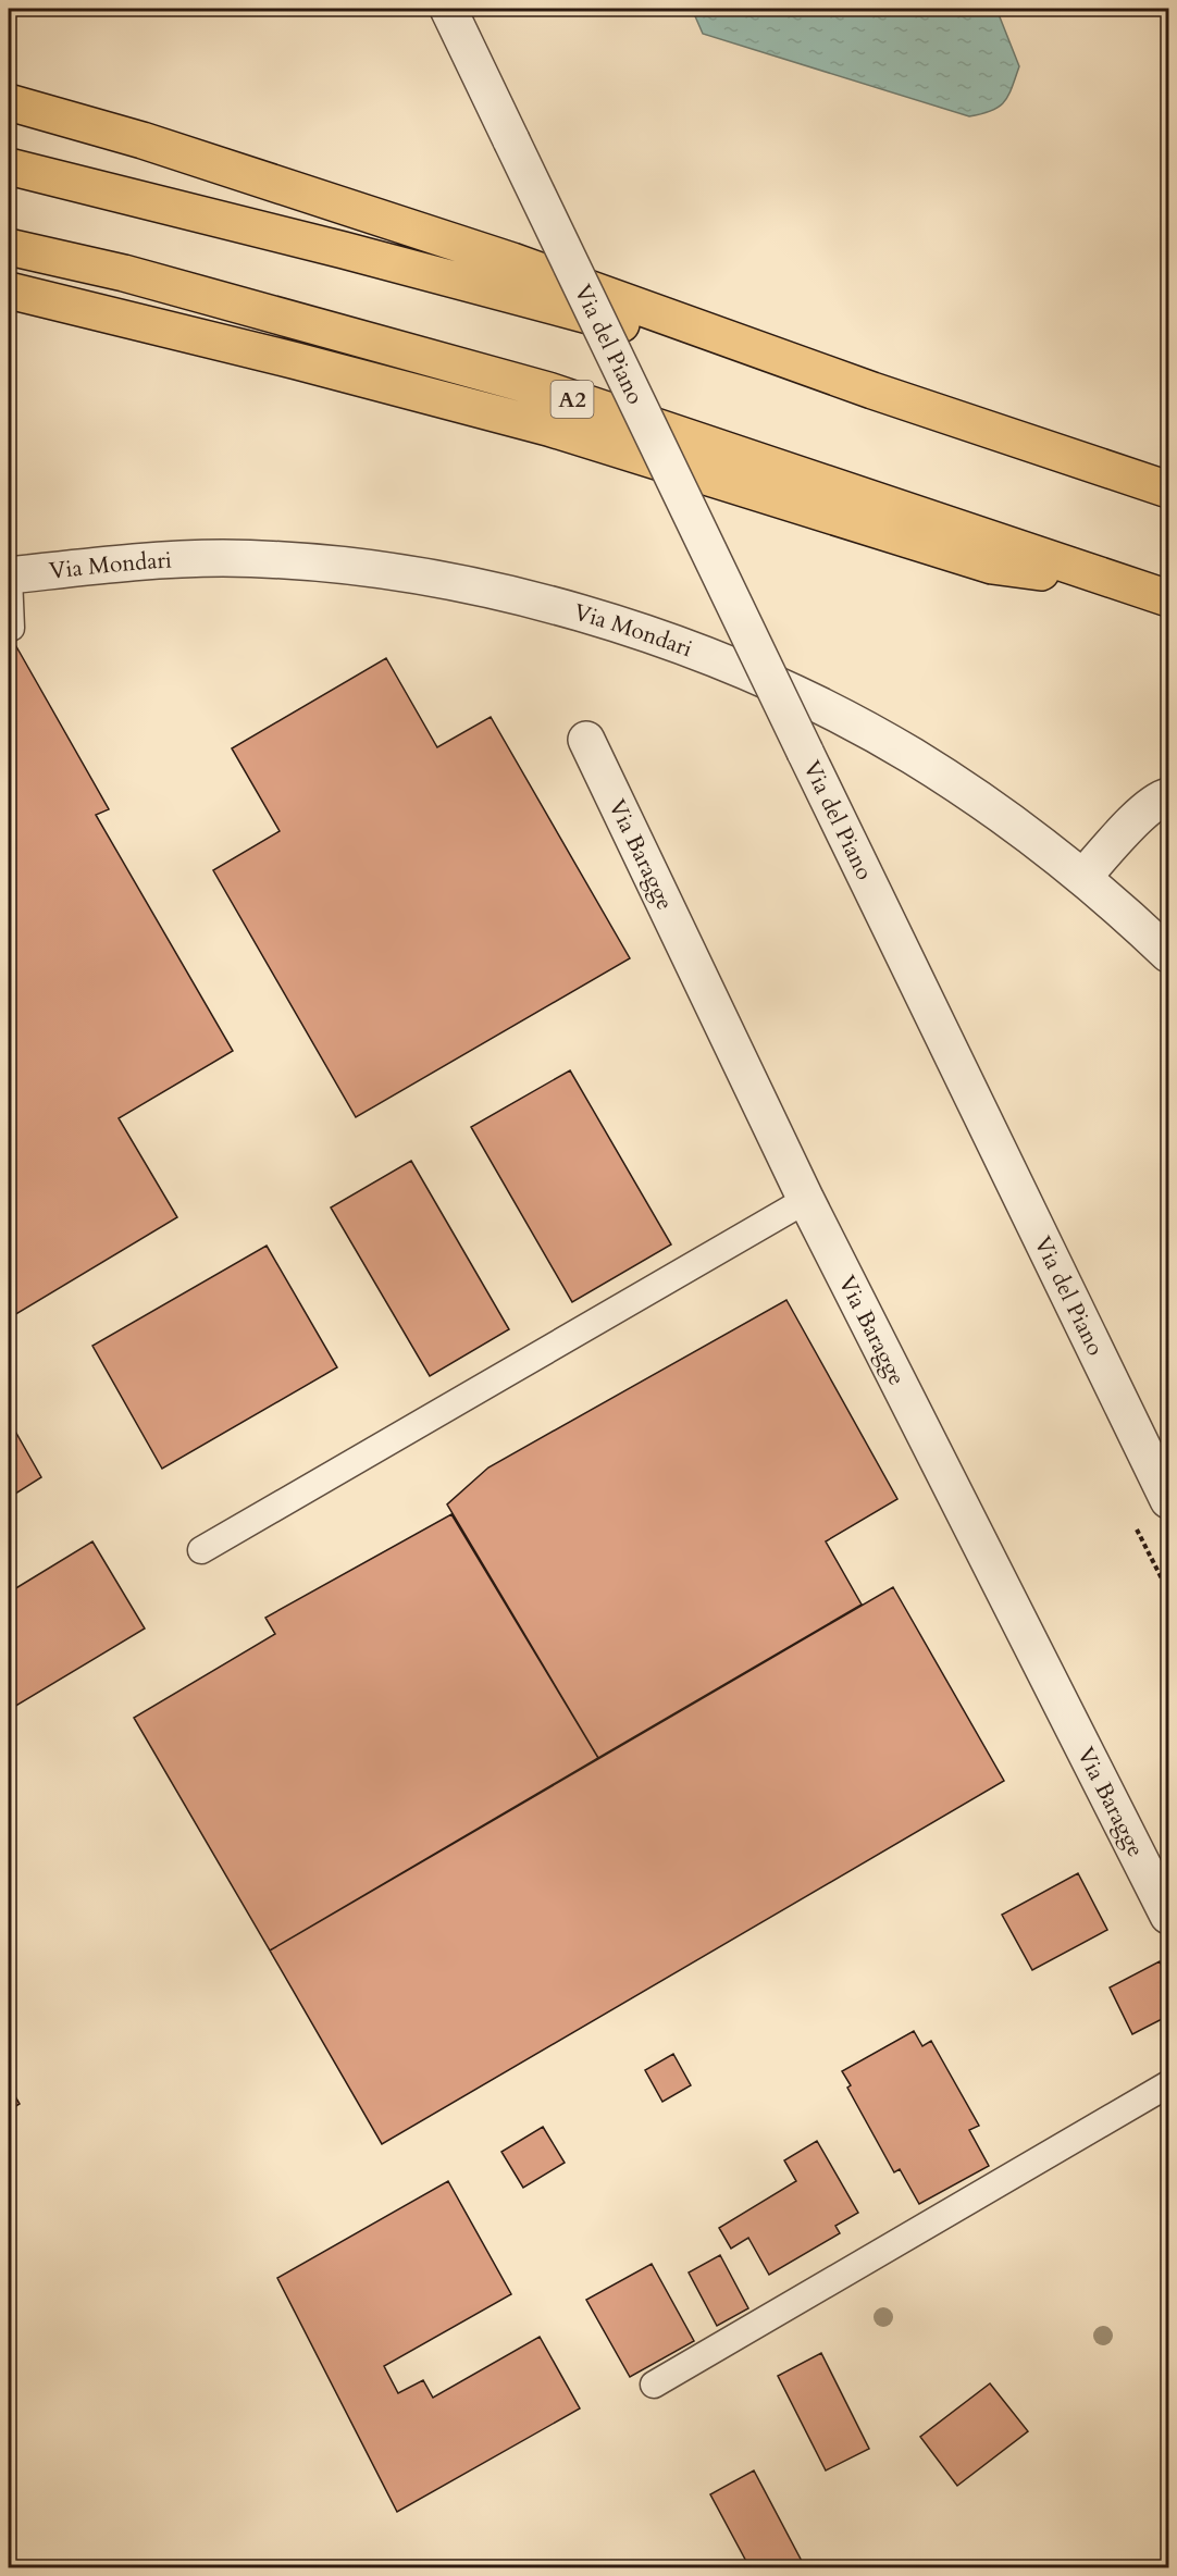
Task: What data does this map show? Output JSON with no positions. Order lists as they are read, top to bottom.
{
  "streets": {
    "highway": ["A2"],
    "street": ["Via del Piano", "Via Mondari", "Via Baragge"]
  }
}
